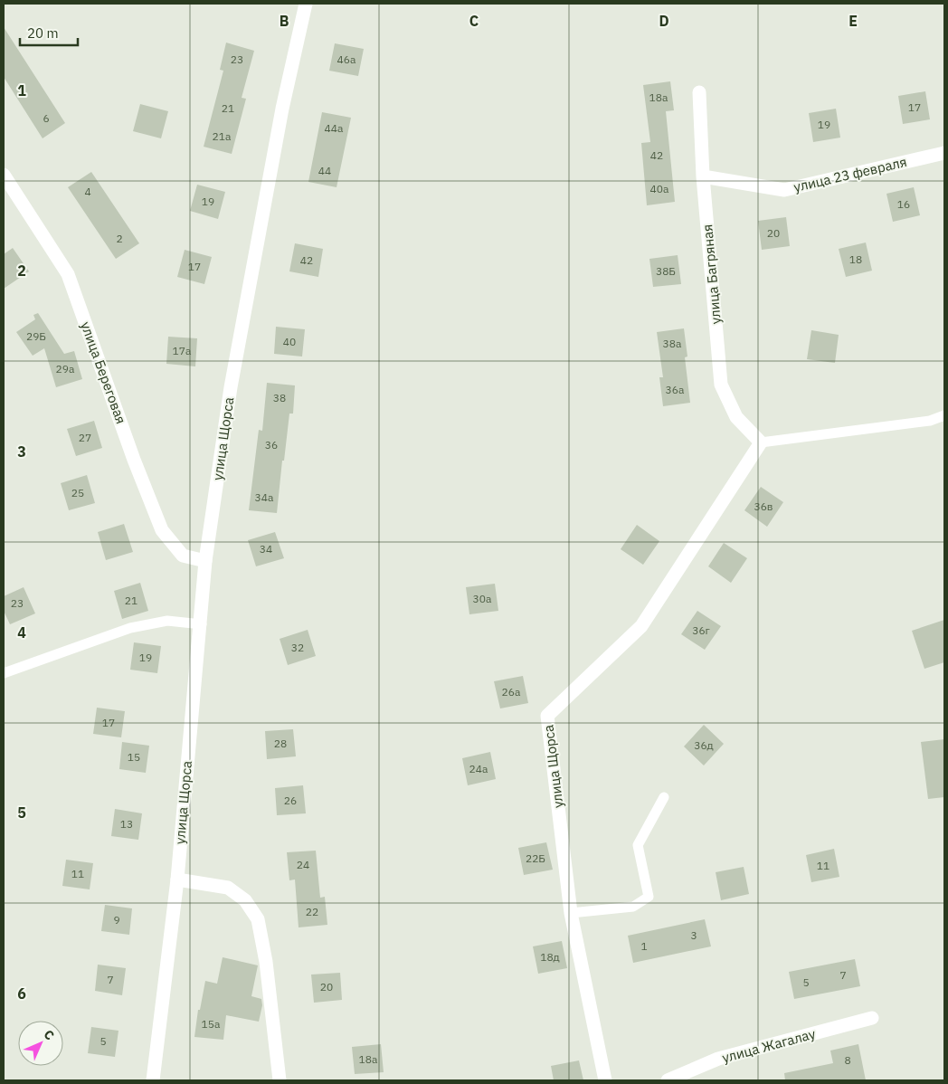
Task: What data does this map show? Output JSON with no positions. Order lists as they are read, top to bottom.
{
  "streets": {
    "street": [
      "улица 23 февраля",
      "улица Багряная",
      "улица Береговая",
      "улица Щорса",
      "улица Жагалау"
    ]
  },
  "crossings": [
    ["улица 23 февраля", "улица Багряная"],
    ["улица Багряная", "улица Щорса"],
    ["улица Береговая", "улица Щорса"]
  ],
  "house_numbers": [
    "23",
    "46а",
    "18а",
    "17",
    "21",
    "6",
    "19",
    "44а",
    "21а",
    "42",
    "44",
    "40а",
    "4",
    "19",
    "16",
    "20",
    "2",
    "18",
    "42",
    "17",
    "38Б",
    "29Б",
    "40",
    "38а",
    "17а",
    "29а",
    "36а",
    "38",
    "27",
    "36",
    "25",
    "34а",
    "36в",
    "34",
    "30а",
    "21",
    "23",
    "36г",
    "32",
    "19",
    "26а",
    "17",
    "28",
    "36д",
    "15",
    "24а",
    "26",
    "13",
    "22Б",
    "24",
    "11",
    "11",
    "22",
    "9",
    "3",
    "1",
    "18д",
    "7",
    "7",
    "5",
    "20",
    "15а",
    "5",
    "18а",
    "8"
  ],
  "scale_bar": "20 m",
  "north": "top right",
  "grid": {
    "columns": [
      "B",
      "C",
      "D",
      "E"
    ],
    "rows": [
      "1",
      "2",
      "3",
      "4",
      "5",
      "6"
    ]
  }
}
